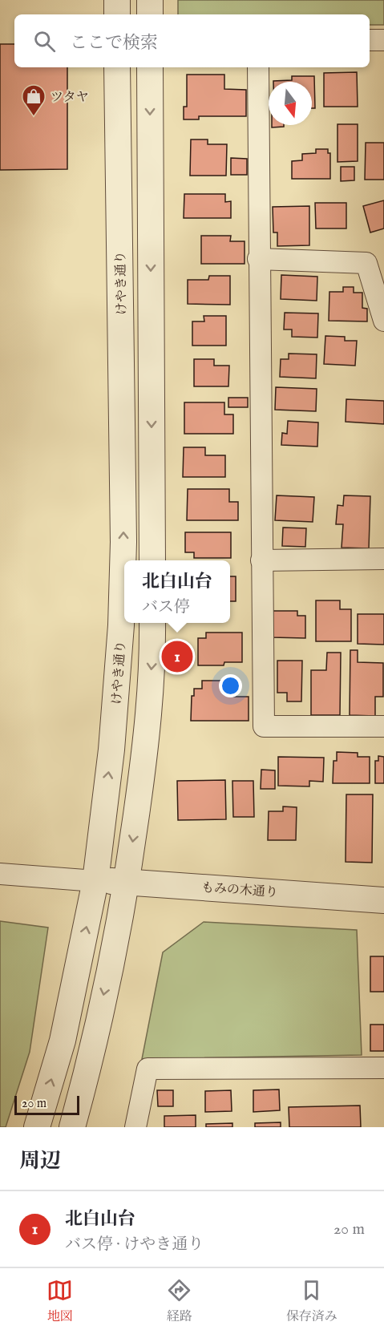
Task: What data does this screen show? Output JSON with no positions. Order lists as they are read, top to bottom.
{
  "streets": {
    "street": ["けやき通り", "もみの木通り"]
  },
  "crossings": [
    ["けやき通り", "もみの木通り"]
  ],
  "places": {
    "shop": ["ツタヤ"]
  },
  "scale_bar": "20 m",
  "north": "bottom",
  "page": {
    "search": "ここで検索",
    "popup": ["北白山台", "バス停"],
    "pins": "1",
    "scale": "20 m",
    "heading": "周辺",
    "list": [
      {
        "mark": "1",
        "name": "北白山台",
        "note": "バス停 · けやき通り",
        "value": "20 m"
      }
    ],
    "nav": ["地図", "経路", "保存済み"]
  }
}
